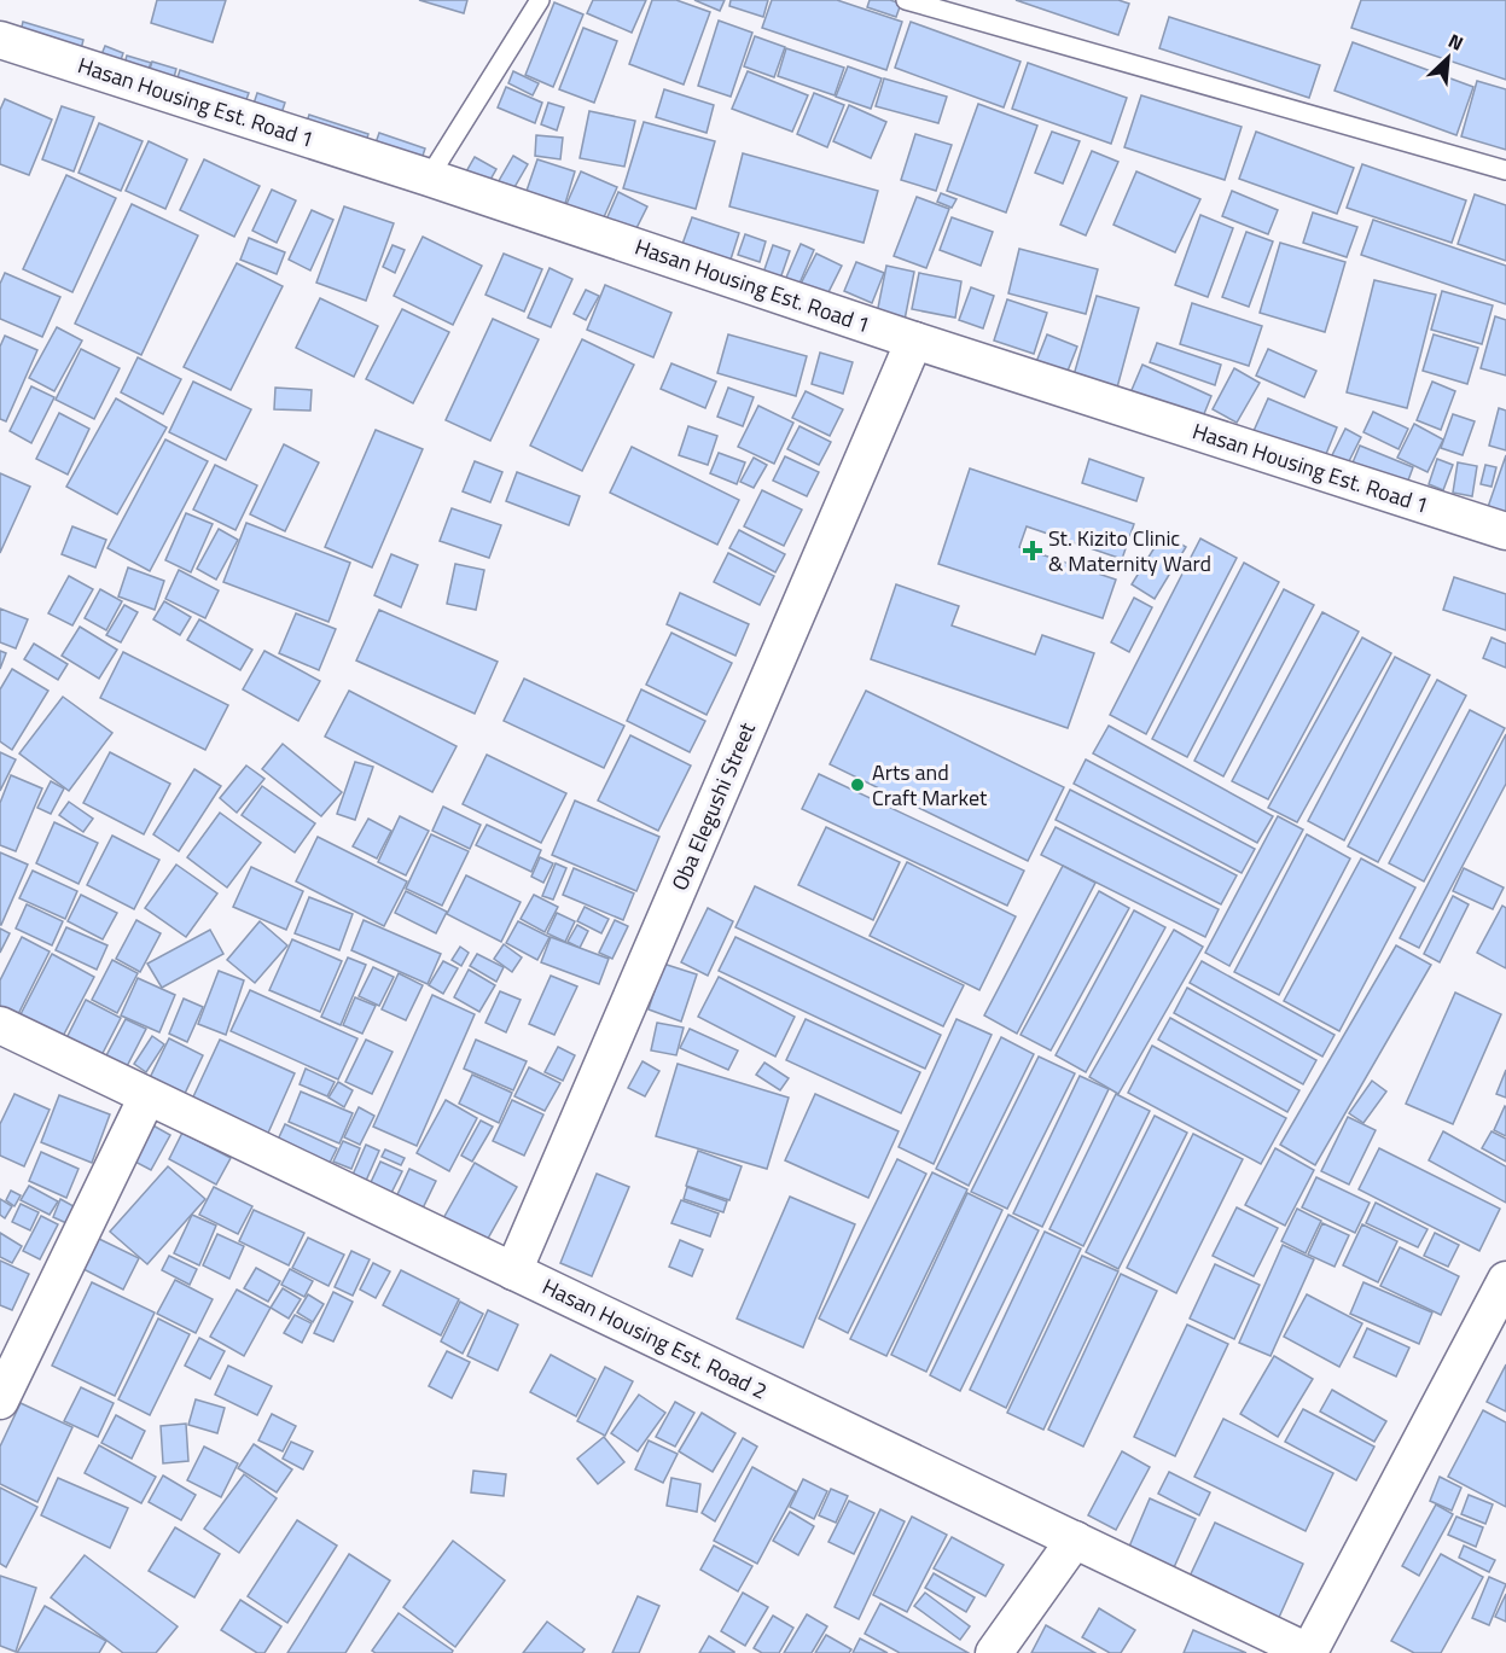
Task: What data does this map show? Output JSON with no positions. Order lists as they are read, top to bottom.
{
  "streets": {
    "street": ["Hasan Housing Est. Road 1", "Oba Elegushi Street", "Hasan Housing Est. Road 2"]
  },
  "crossings": [
    ["Hasan Housing Est. Road 1", "Oba Elegushi Street"],
    ["Oba Elegushi Street", "Hasan Housing Est. Road 2"]
  ],
  "places": {
    "health": ["St. Kizito Clinic & Maternity Ward"],
    "other": ["Arts and Craft Market"]
  },
  "north": "top right"
}
